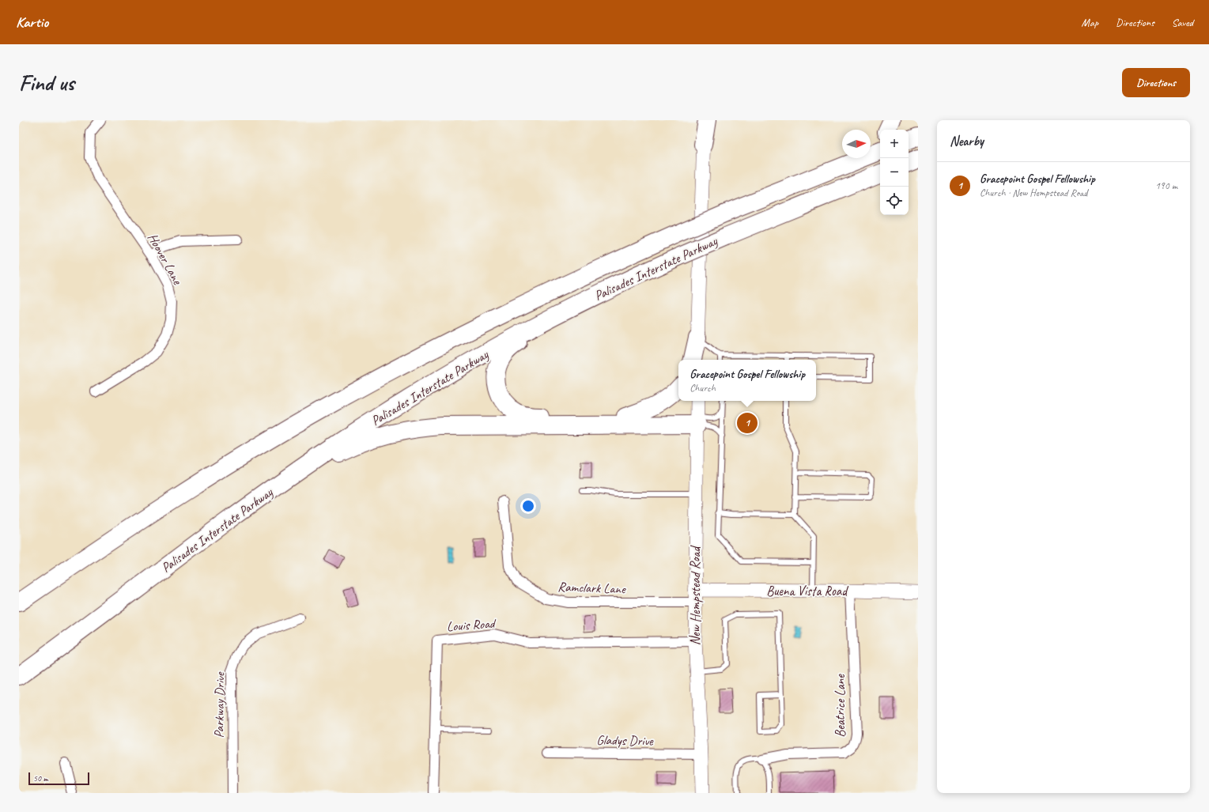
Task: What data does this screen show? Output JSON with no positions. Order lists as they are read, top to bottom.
{
  "streets": {
    "highway": ["Palisades Interstate Parkway"],
    "street": [
      "Hoover Lane",
      "Ramclark Lane",
      "Buena Vista Road",
      "New Hempstead Road",
      "Louis Road",
      "Parkway Drive",
      "Beatrice Lane",
      "Gladys Drive"
    ]
  },
  "crossings": [
    ["Ramclark Lane", "Buena Vista Road"],
    ["Ramclark Lane", "New Hempstead Road"],
    ["Buena Vista Road", "New Hempstead Road"],
    ["Buena Vista Road", "Beatrice Lane"],
    ["New Hempstead Road", "Louis Road"],
    ["New Hempstead Road", "Gladys Drive"]
  ],
  "scale_bar": "50 m",
  "north": "right",
  "page": {
    "header": "Kartio",
    "nav": ["Map", "Directions", "Saved"],
    "buttons": "Directions",
    "title": "Find us",
    "heading": "Nearby",
    "map_buttons": ["+", "−"],
    "list": [
      {
        "mark": "1",
        "name": "Gracepoint Gospel Fellowship",
        "note": "Church · New Hempstead Road",
        "value": "190 m"
      }
    ],
    "popup": ["Gracepoint Gospel Fellowship", "Church"],
    "pins": "1",
    "scale": "50 m"
  }
}
